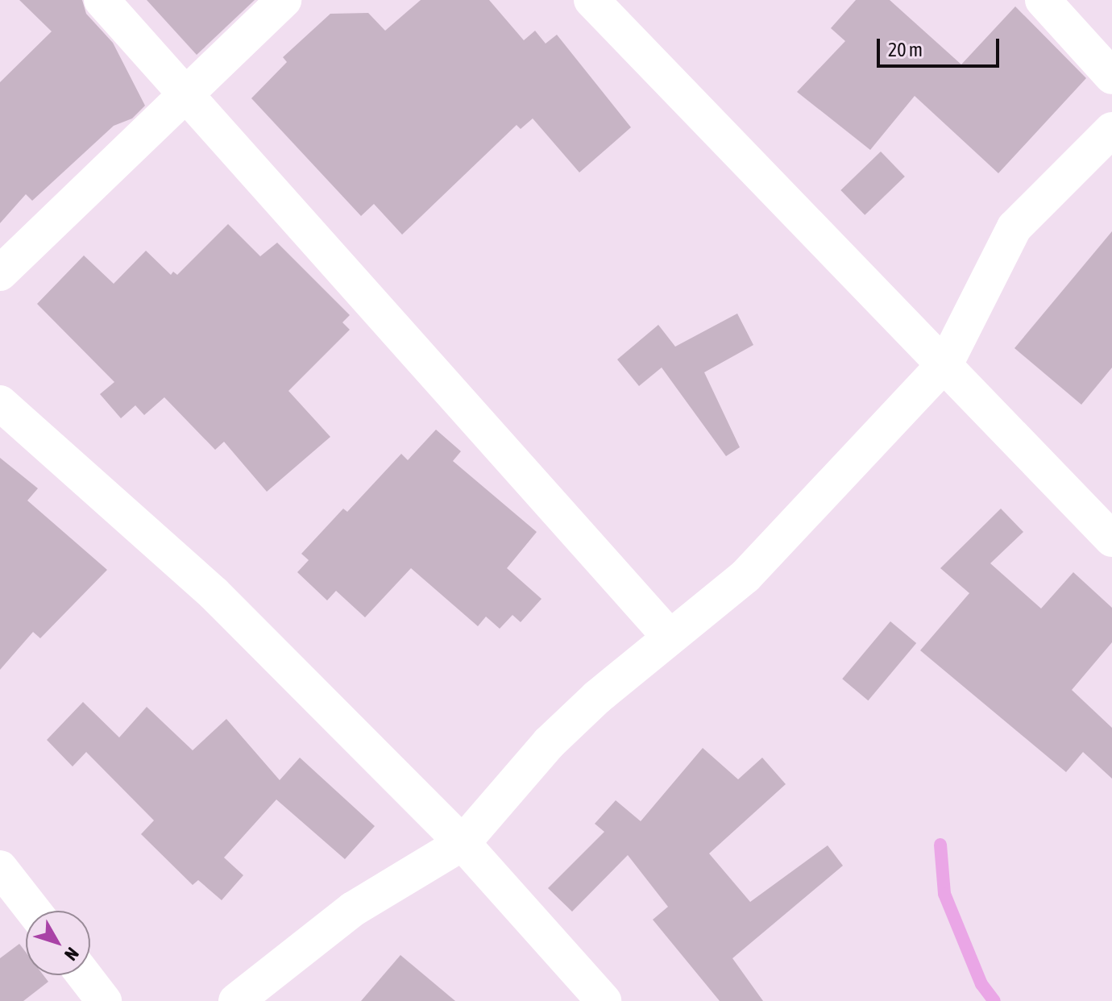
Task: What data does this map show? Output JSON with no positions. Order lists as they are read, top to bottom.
{
  "scale_bar": "20 m",
  "north": "bottom right"
}
